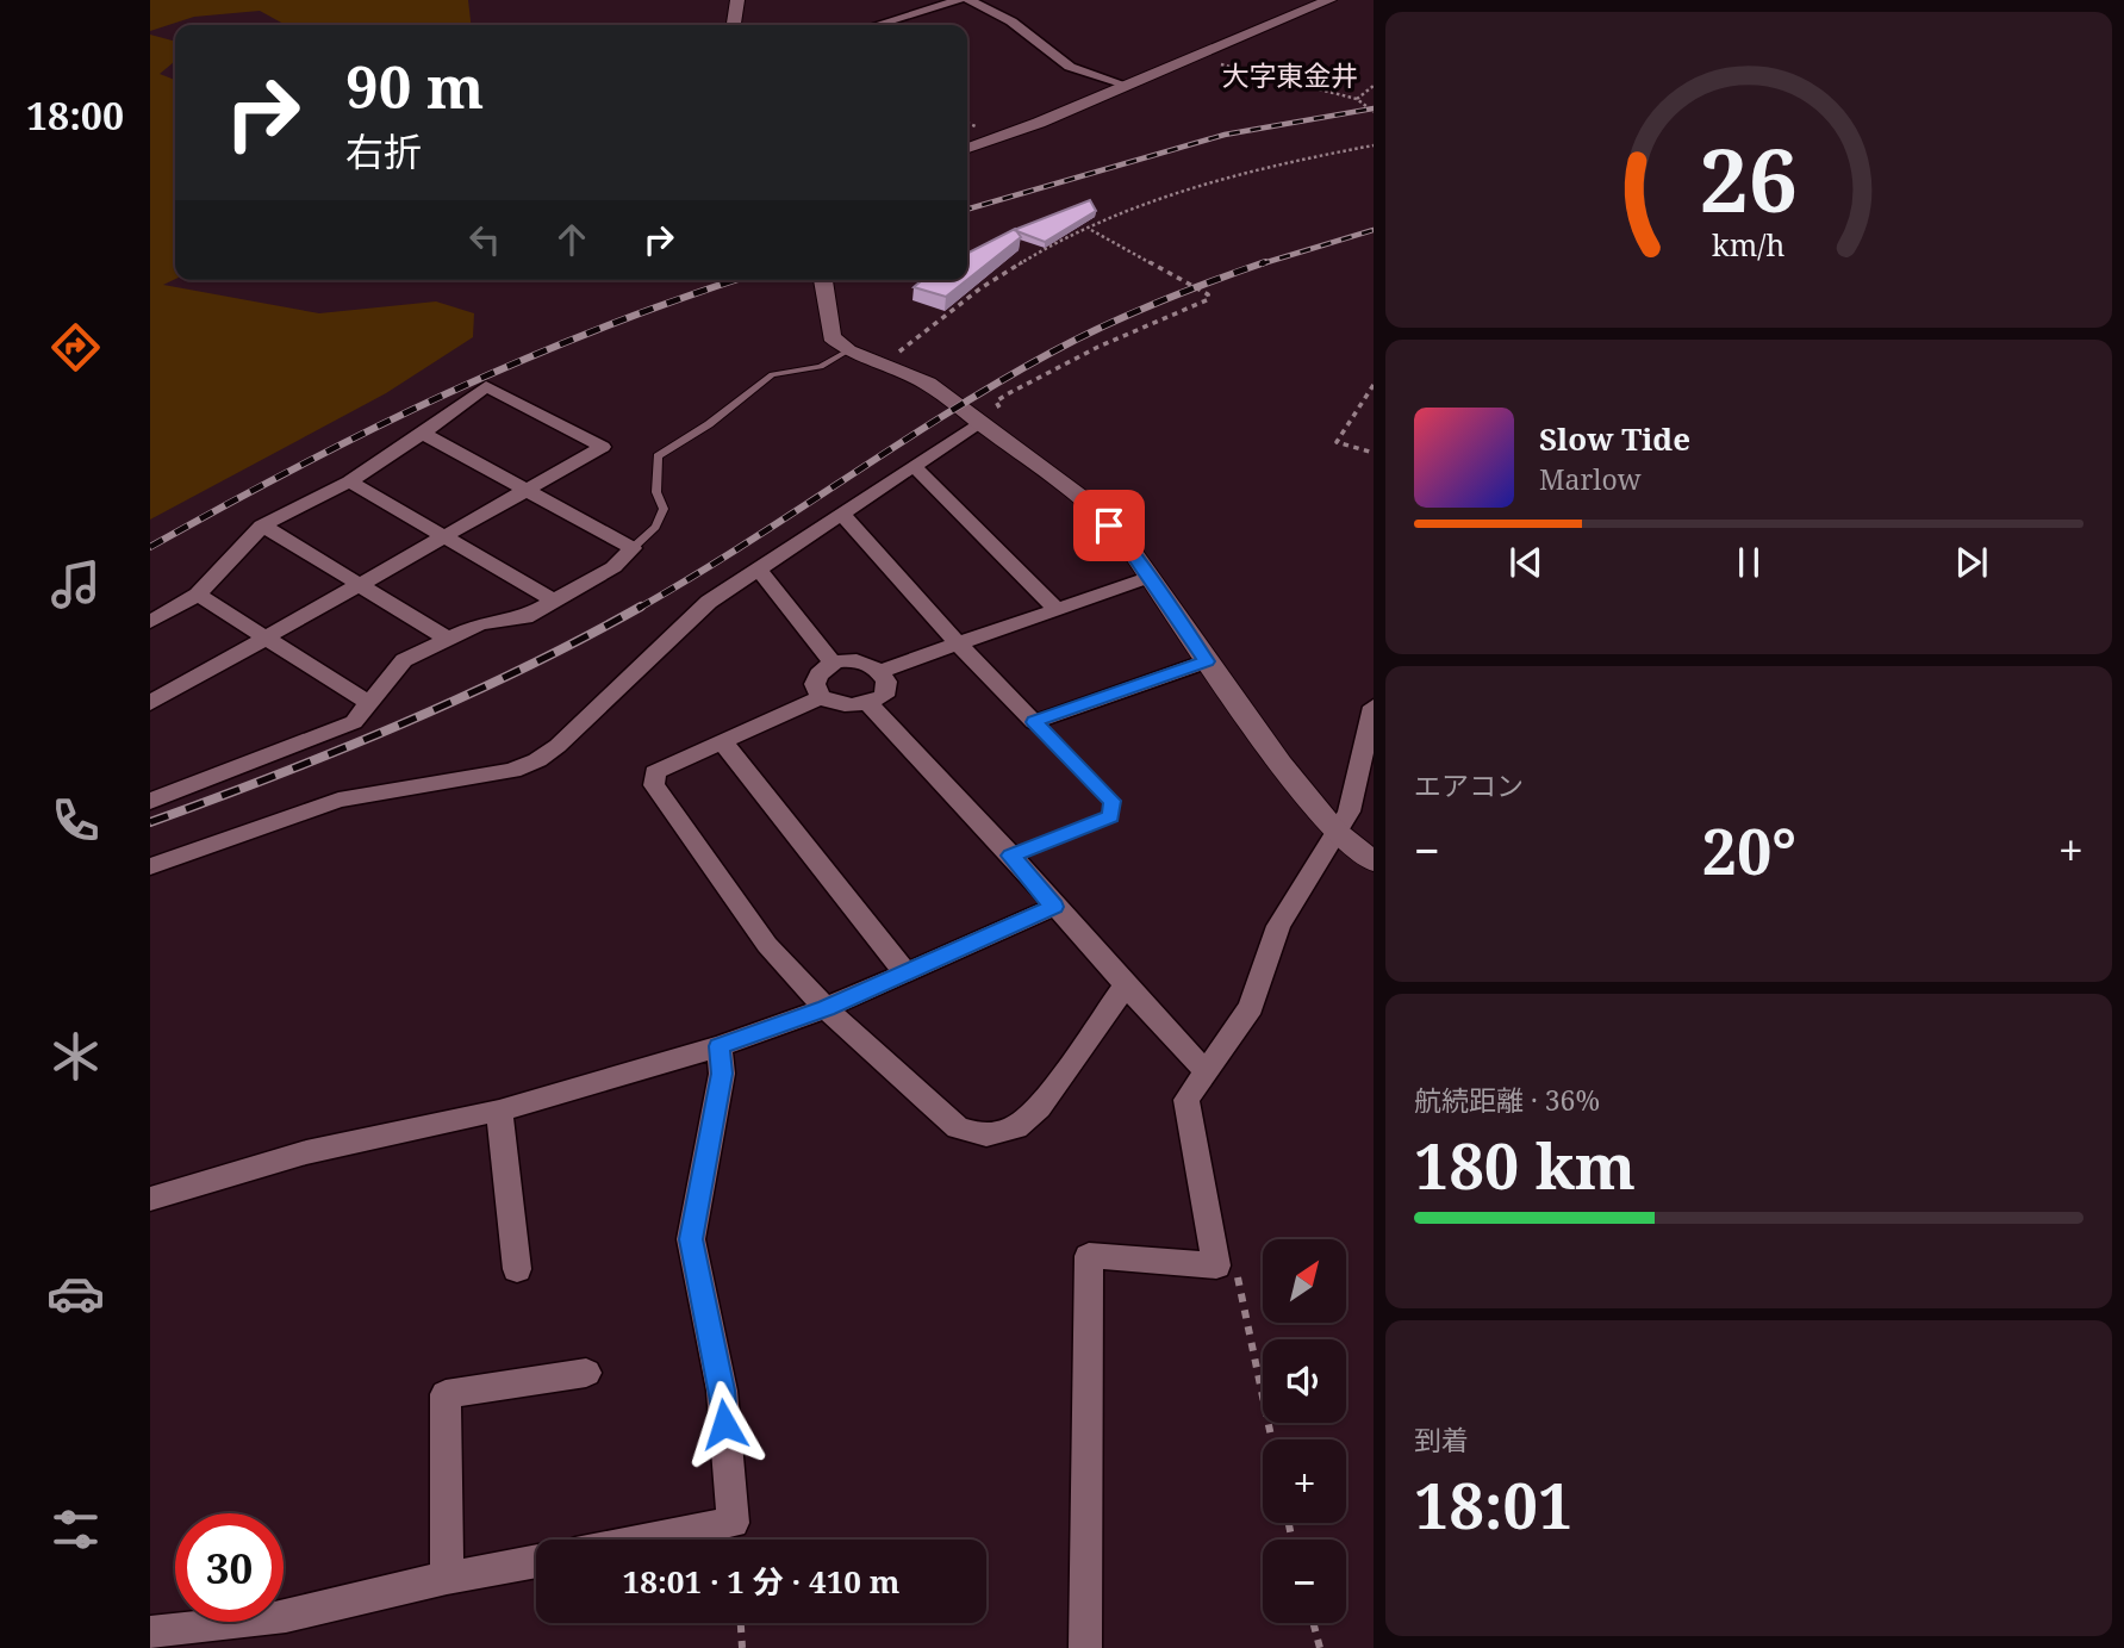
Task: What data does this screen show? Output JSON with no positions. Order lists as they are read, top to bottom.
{
  "districts": ["大字東金井"],
  "north": "top right",
  "page": {
    "tabs": "18:00",
    "turn": ["90 m", "右折"],
    "song": ["Slow Tide", "Marlow"],
    "tile": [
      "エアコン",
      ["航続距離 · 36%", "180 km"],
      ["到着", "18:01"]
    ],
    "heat": ["−", "20°", "+"],
    "map_buttons": ["+", "−"],
    "limit": "30",
    "trip": "18:01 · 1 分 · 410 m",
    "gauge": ["26", "km/h"]
  }
}
